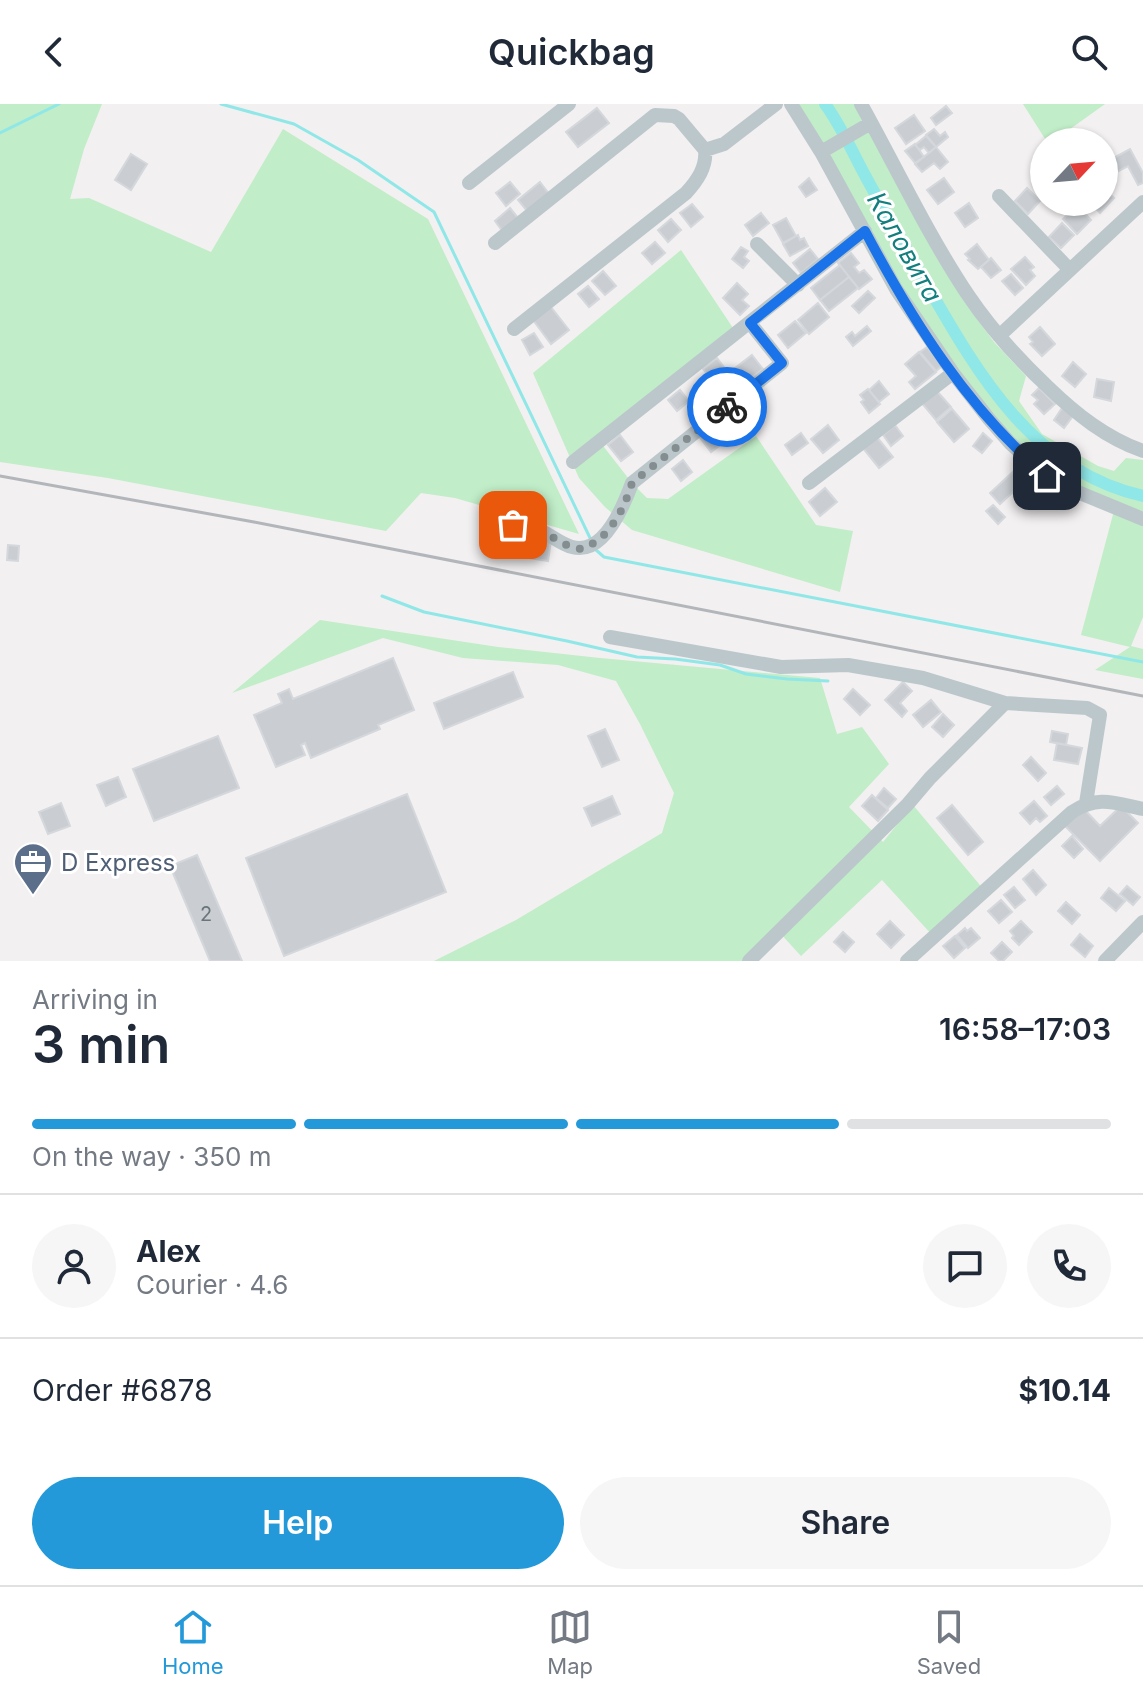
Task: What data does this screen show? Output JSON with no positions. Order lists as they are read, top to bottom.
{
  "water": ["Каловита"],
  "places": {
    "office": ["D Express"]
  },
  "house_numbers": ["2"],
  "north": "top right",
  "page": {
    "header": "Quickbag",
    "heading": ["3 min", "Arriving in", "16:58–17:03"],
    "panel": [
      "Alex",
      "Courier · 4.6",
      "Order #6878",
      "$10.14"
    ],
    "bar": "On the way · 350 m",
    "buttons": ["Help", "Share"],
    "tabs": ["Home", "Map", "Saved"]
  }
}
